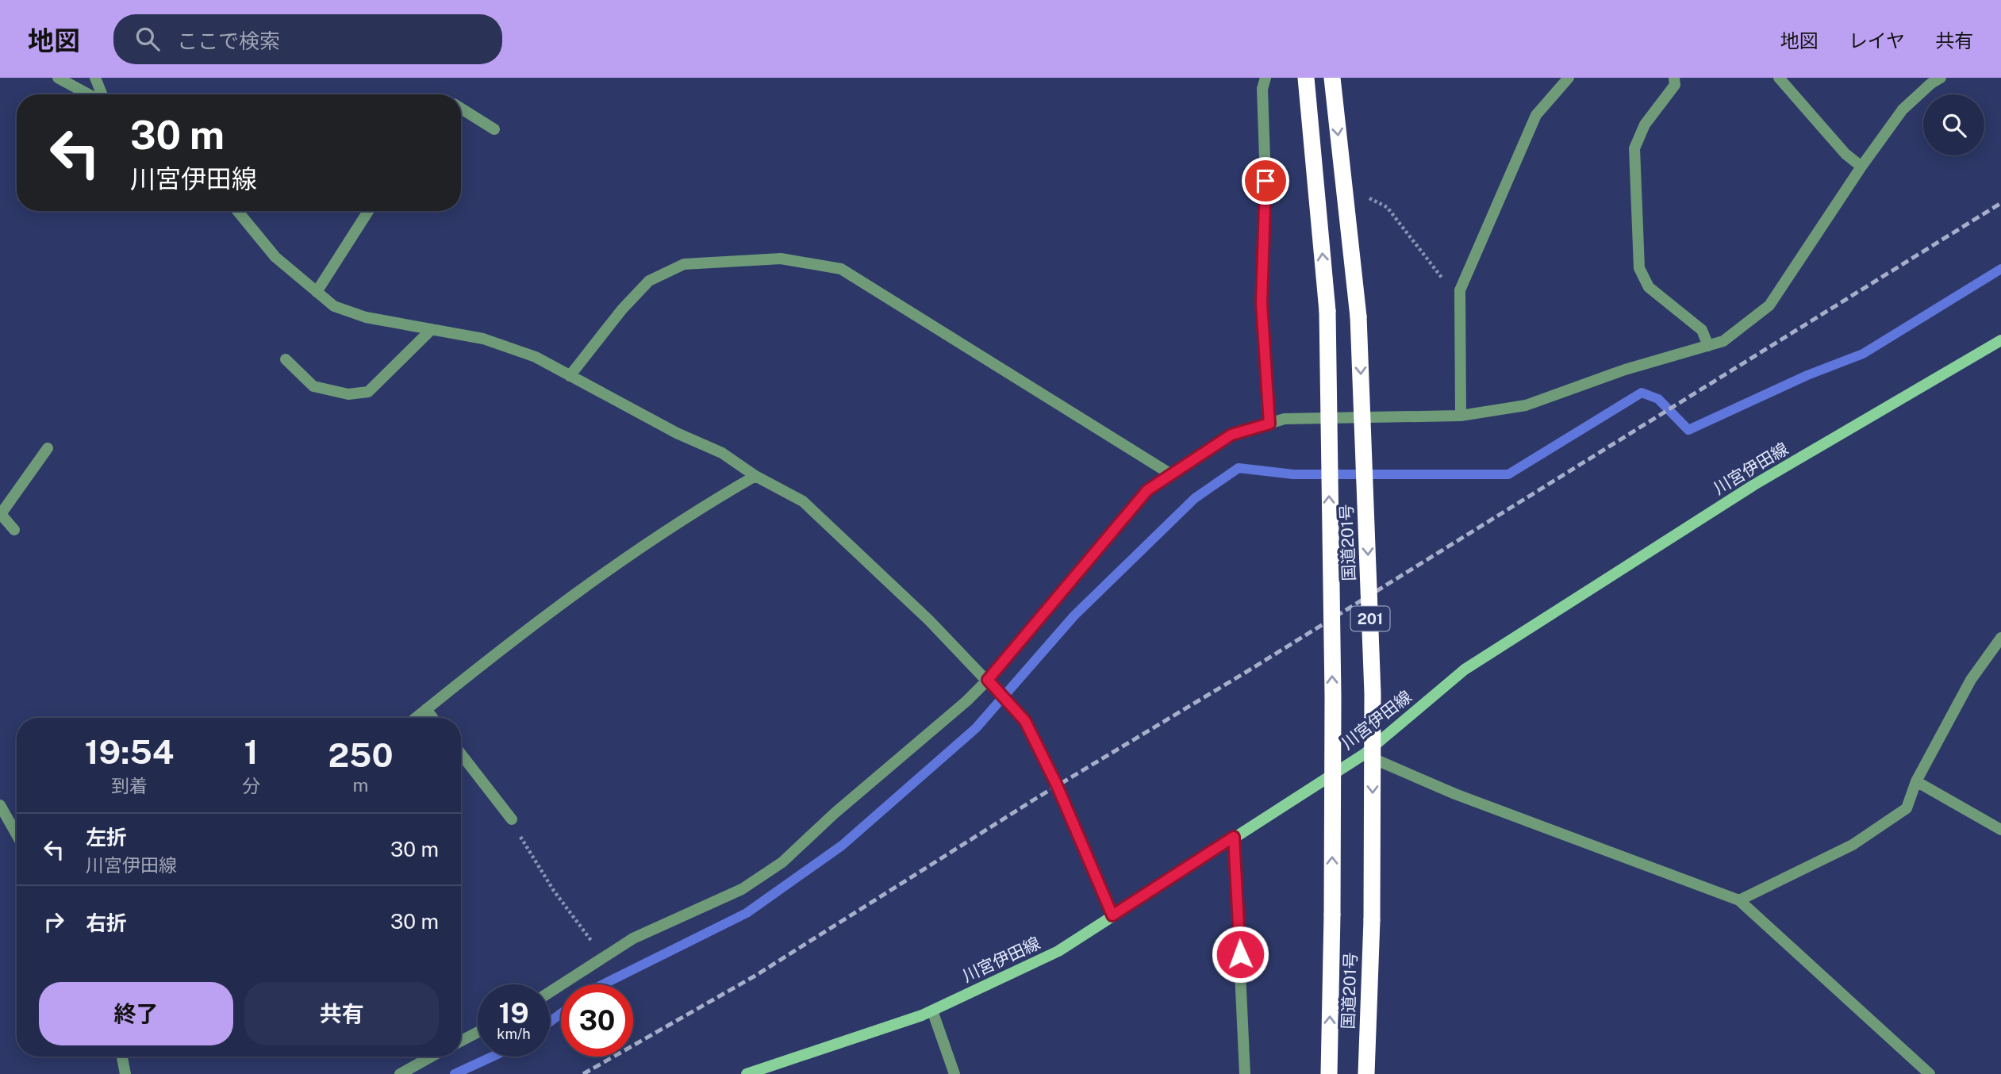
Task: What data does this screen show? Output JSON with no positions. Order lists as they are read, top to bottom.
{
  "streets": {
    "highway": ["国道201号", "201"],
    "main road": ["川宮伊田線"]
  },
  "page": {
    "header": "地図",
    "search": "ここで検索",
    "nav": ["地図", "レイヤ", "共有"],
    "turn": ["30 m", "川宮伊田線"],
    "eta": [
      "19:54",
      "到着",
      "1",
      "分",
      "250",
      "m"
    ],
    "list": [
      {
        "name": "左折",
        "note": "川宮伊田線",
        "value": "30 m"
      },
      {
        "name": "右折",
        "value": "30 m"
      }
    ],
    "buttons": ["終了", "共有"],
    "speed": "19 km/h",
    "limit": "30"
  }
}
